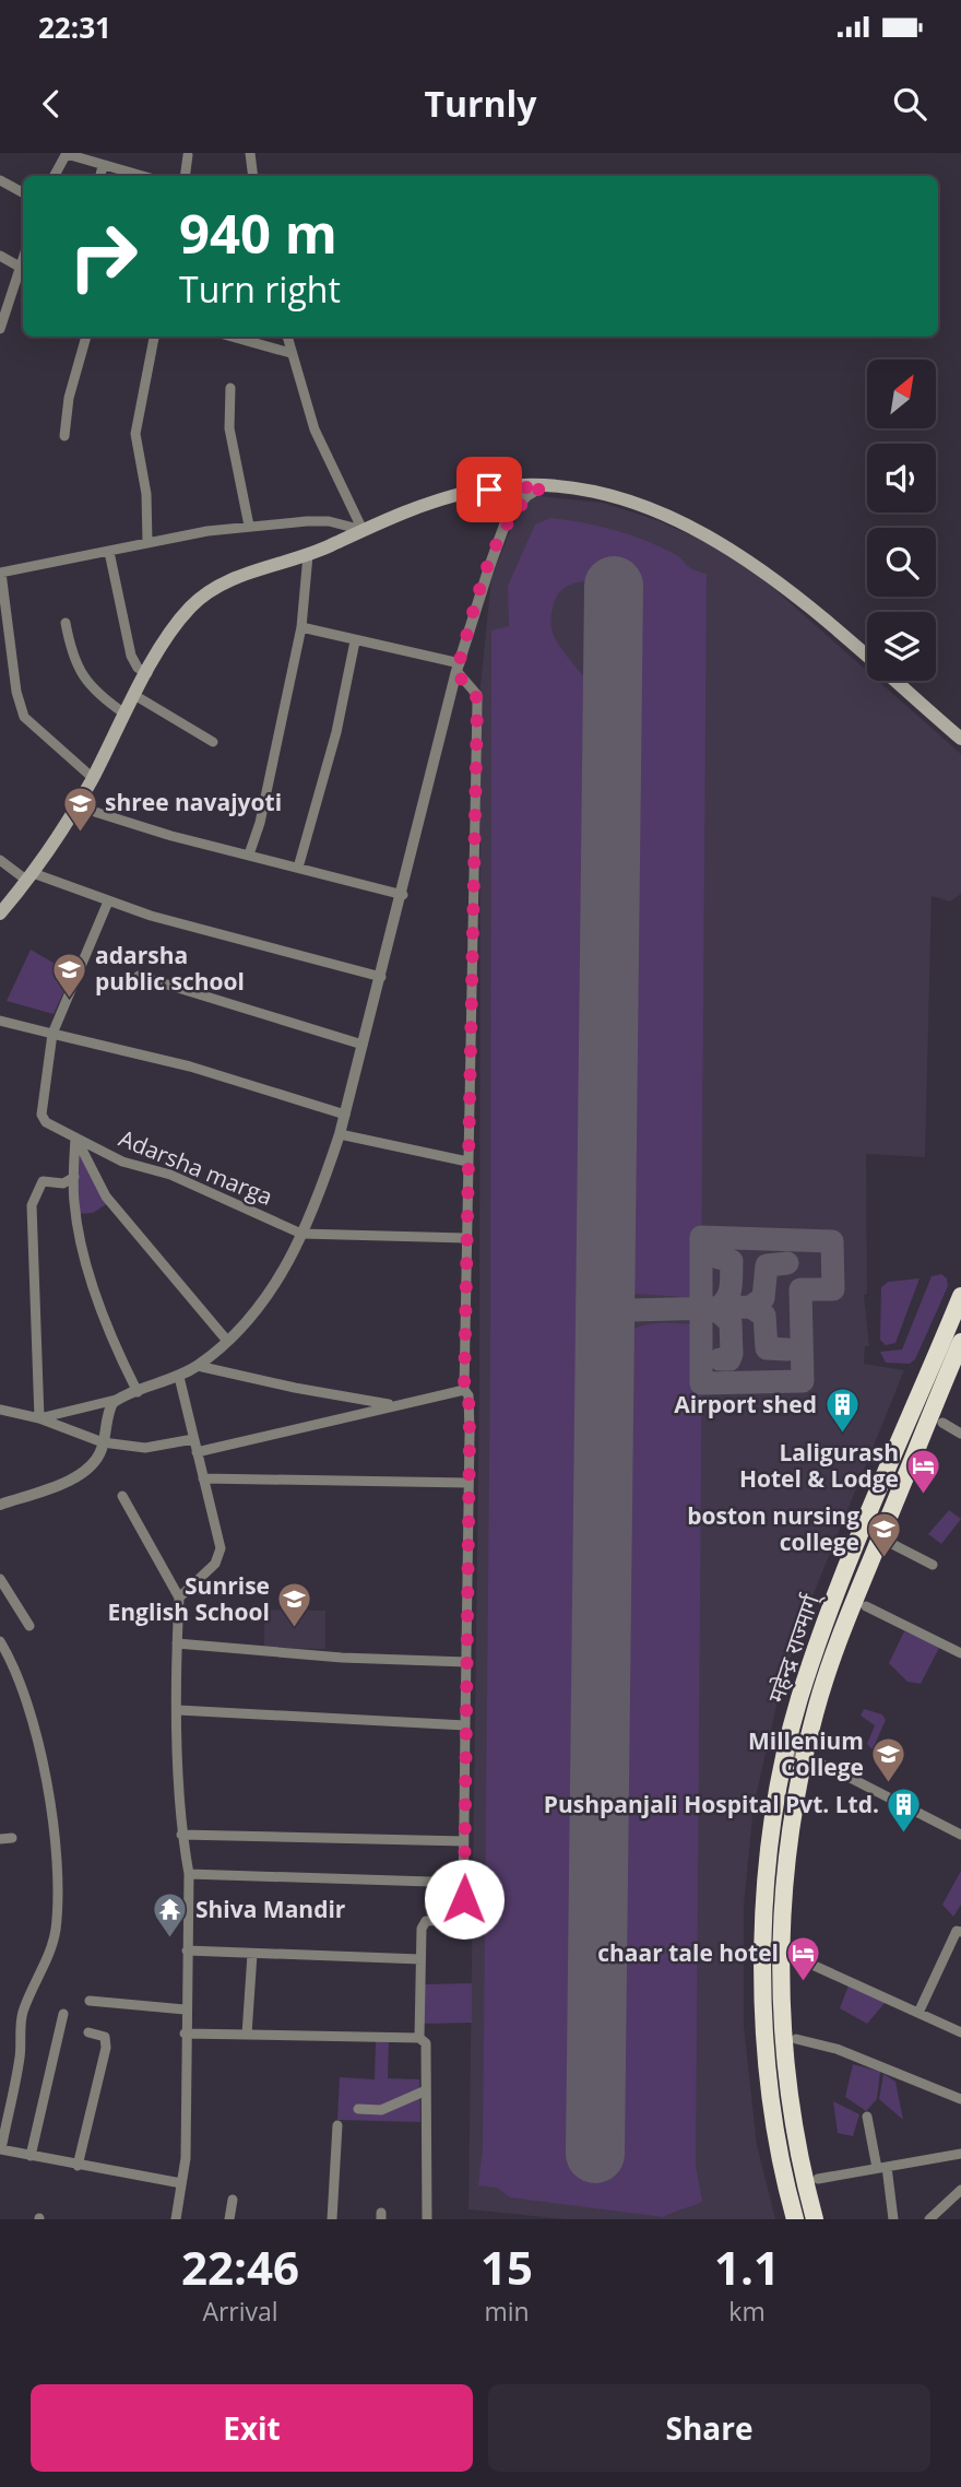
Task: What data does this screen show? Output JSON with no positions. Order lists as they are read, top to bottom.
{
  "streets": {
    "highway": ["महेन्द्र राज्मार्ग्"],
    "street": ["Adarsha marga"]
  },
  "places": {
    "school or university": [
      "shree navajyoti",
      "adarsha public school",
      "boston nursing college",
      "Sunrise English School",
      "Millenium College"
    ],
    "building": ["Airport shed", "Pushpanjali Hospital Pvt. Ltd."],
    "hotel": ["Laligurash Hotel & Lodge", "chaar tale hotel"],
    "temple": ["Shiva Mandir"]
  },
  "north": "top right",
  "page": {
    "status": "22:31",
    "header": "Turnly",
    "turn": ["940 m", "Turn right"],
    "eta": [
      "22:46",
      "Arrival",
      "15",
      "min",
      "1.1",
      "km"
    ],
    "buttons": ["Exit", "Share"]
  }
}
